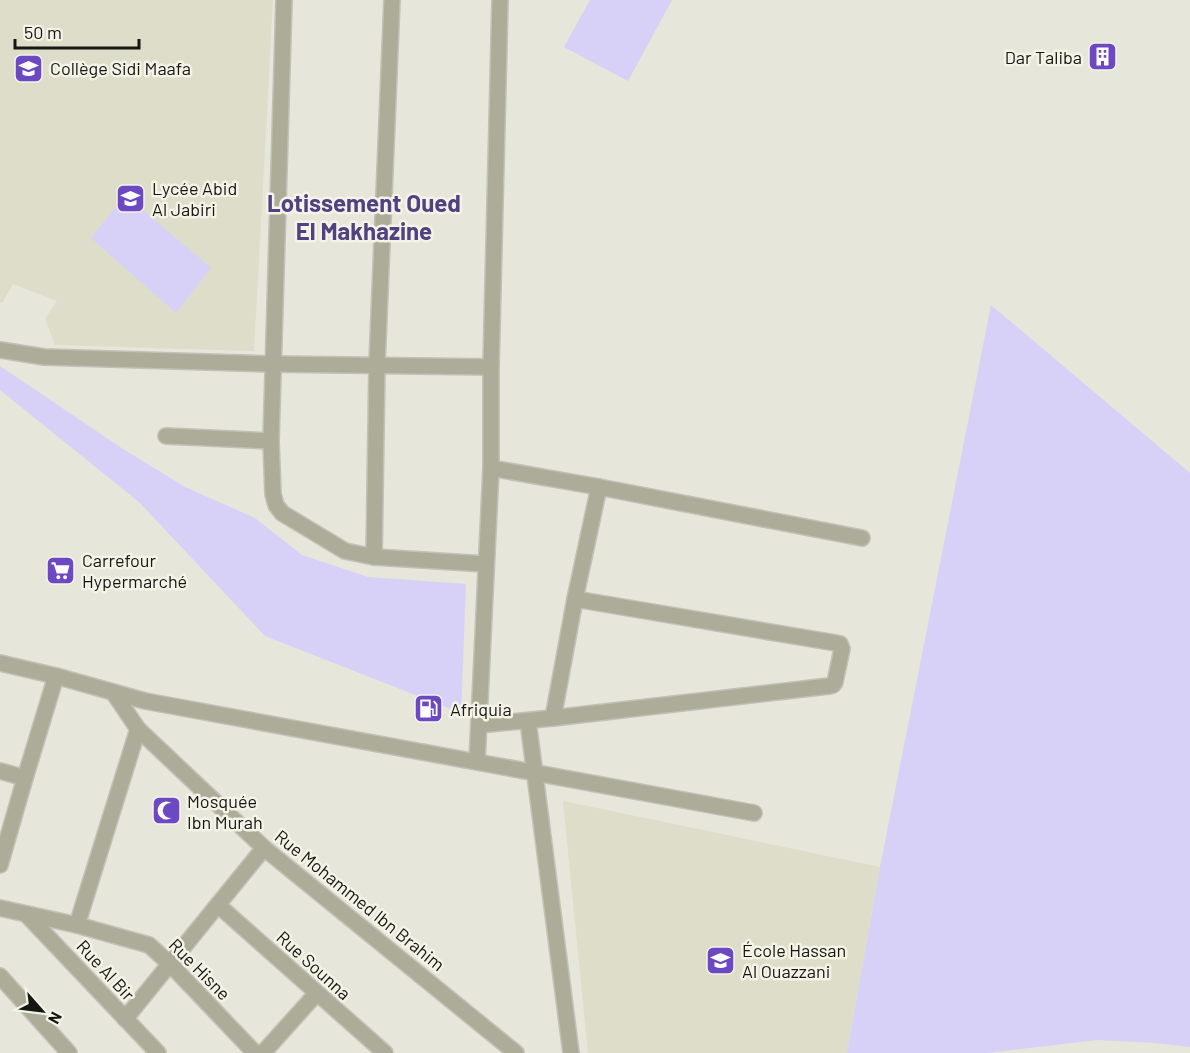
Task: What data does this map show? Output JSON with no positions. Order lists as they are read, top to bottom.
{
  "streets": {
    "street": [
      "Rue Mohammed Ibn Brahim",
      "Rue Sounna",
      "Rue Hisne",
      "Rue Al Bir"
    ]
  },
  "crossings": [
    ["Rue Hisne", "Rue Al Bir"]
  ],
  "districts": ["Lotissement Oued El Makhazine"],
  "places": {
    "building": ["Dar Taliba"],
    "school or university": ["Collège Sidi Maafa", "Lycée Abid Al Jabiri", "École Hassan Al Ouazzani"],
    "supermarket": ["Carrefour Hypermarché"],
    "fuel station": ["Afriquia"],
    "mosque": ["Mosquée Ibn Murah"]
  },
  "scale_bar": "50 m",
  "north": "bottom right"
}
